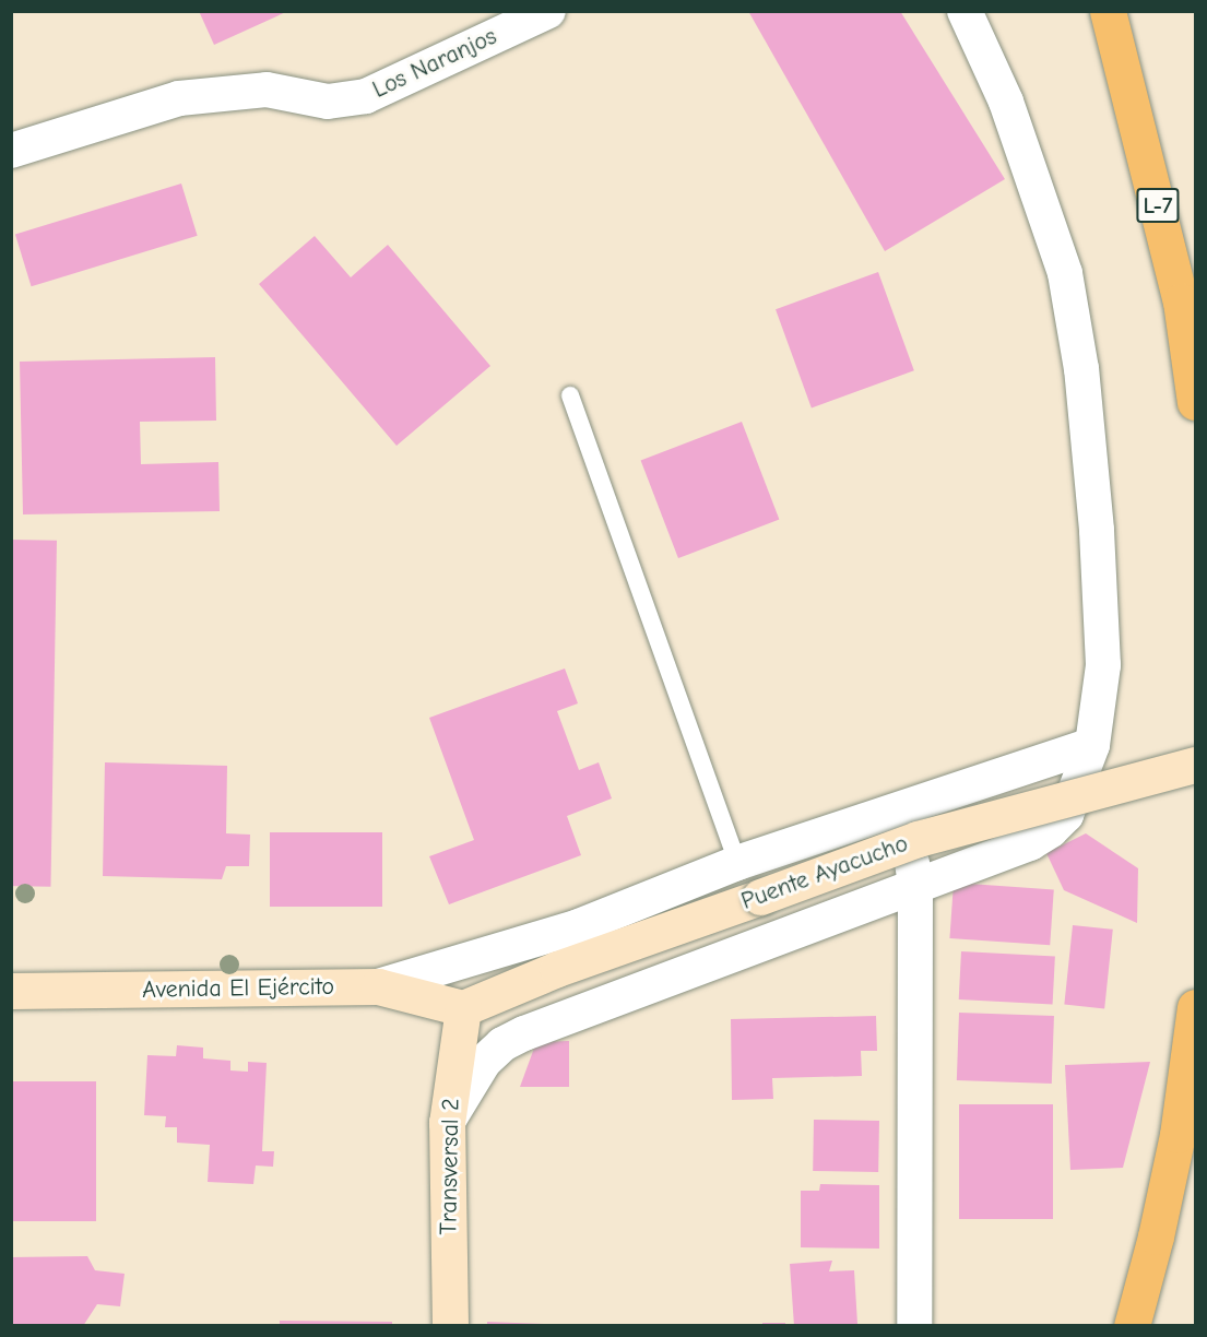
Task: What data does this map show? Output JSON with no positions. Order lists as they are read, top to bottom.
{
  "streets": {
    "highway": ["L-7"],
    "street": [
      "Los Naranjos",
      "Puente Ayacucho",
      "Avenida El Ejército",
      "Transversal 2"
    ]
  },
  "crossings": [
    ["Puente Ayacucho", "Avenida El Ejército"],
    ["Puente Ayacucho", "Transversal 2"],
    ["Avenida El Ejército", "Transversal 2"]
  ]
}
